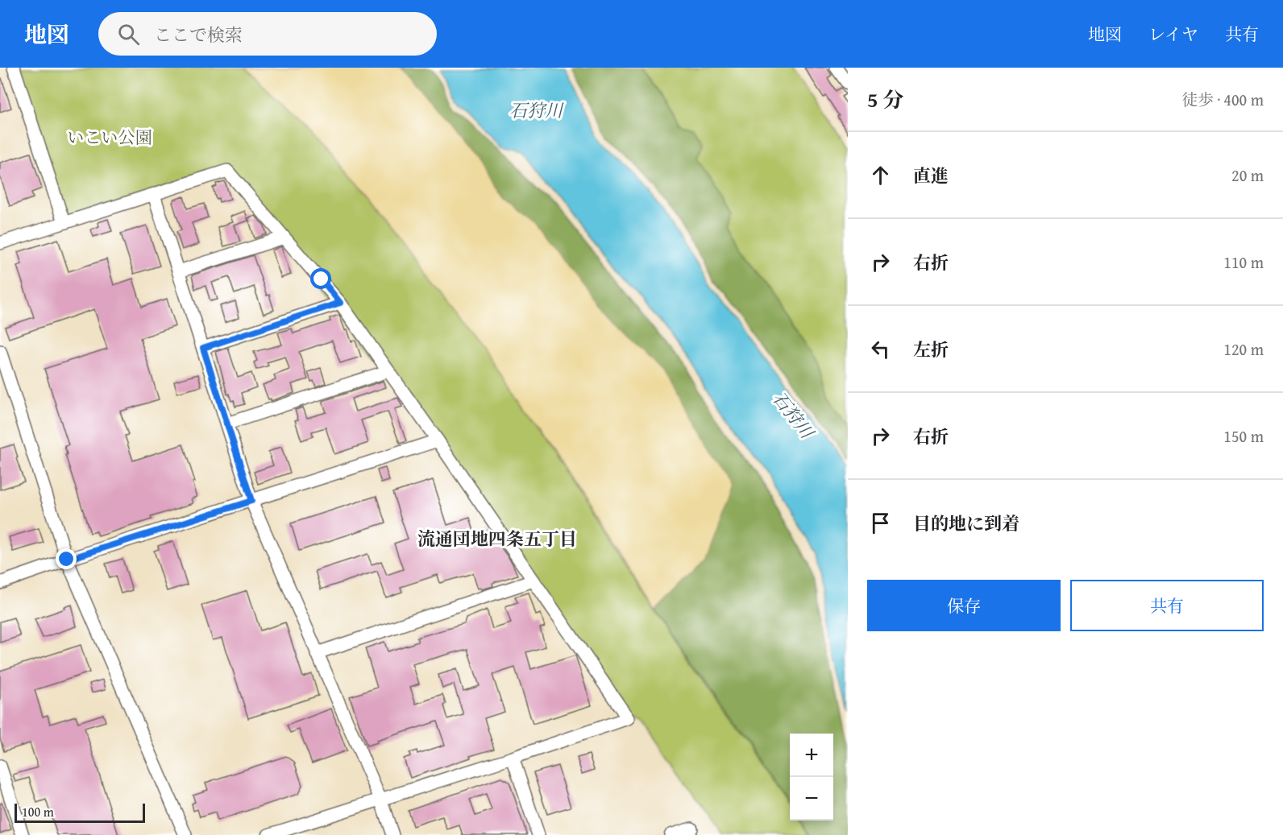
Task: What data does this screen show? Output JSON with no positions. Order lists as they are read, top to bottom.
{
  "districts": ["流通団地四条五丁目"],
  "water": ["石狩川"],
  "parks": ["いこい公園"],
  "scale_bar": "100 m",
  "page": {
    "header": "地図",
    "search": "ここで検索",
    "nav": ["地図", "レイヤ", "共有"],
    "heading": ["5 分", "徒歩 · 400 m"],
    "list": [
      ["直進", "20 m"],
      ["右折", "110 m"],
      ["左折", "120 m"],
      ["右折", "150 m"],
      "目的地に到着"
    ],
    "buttons": ["保存", "共有"],
    "map_buttons": ["+", "−"],
    "scale": "100 m"
  }
}
